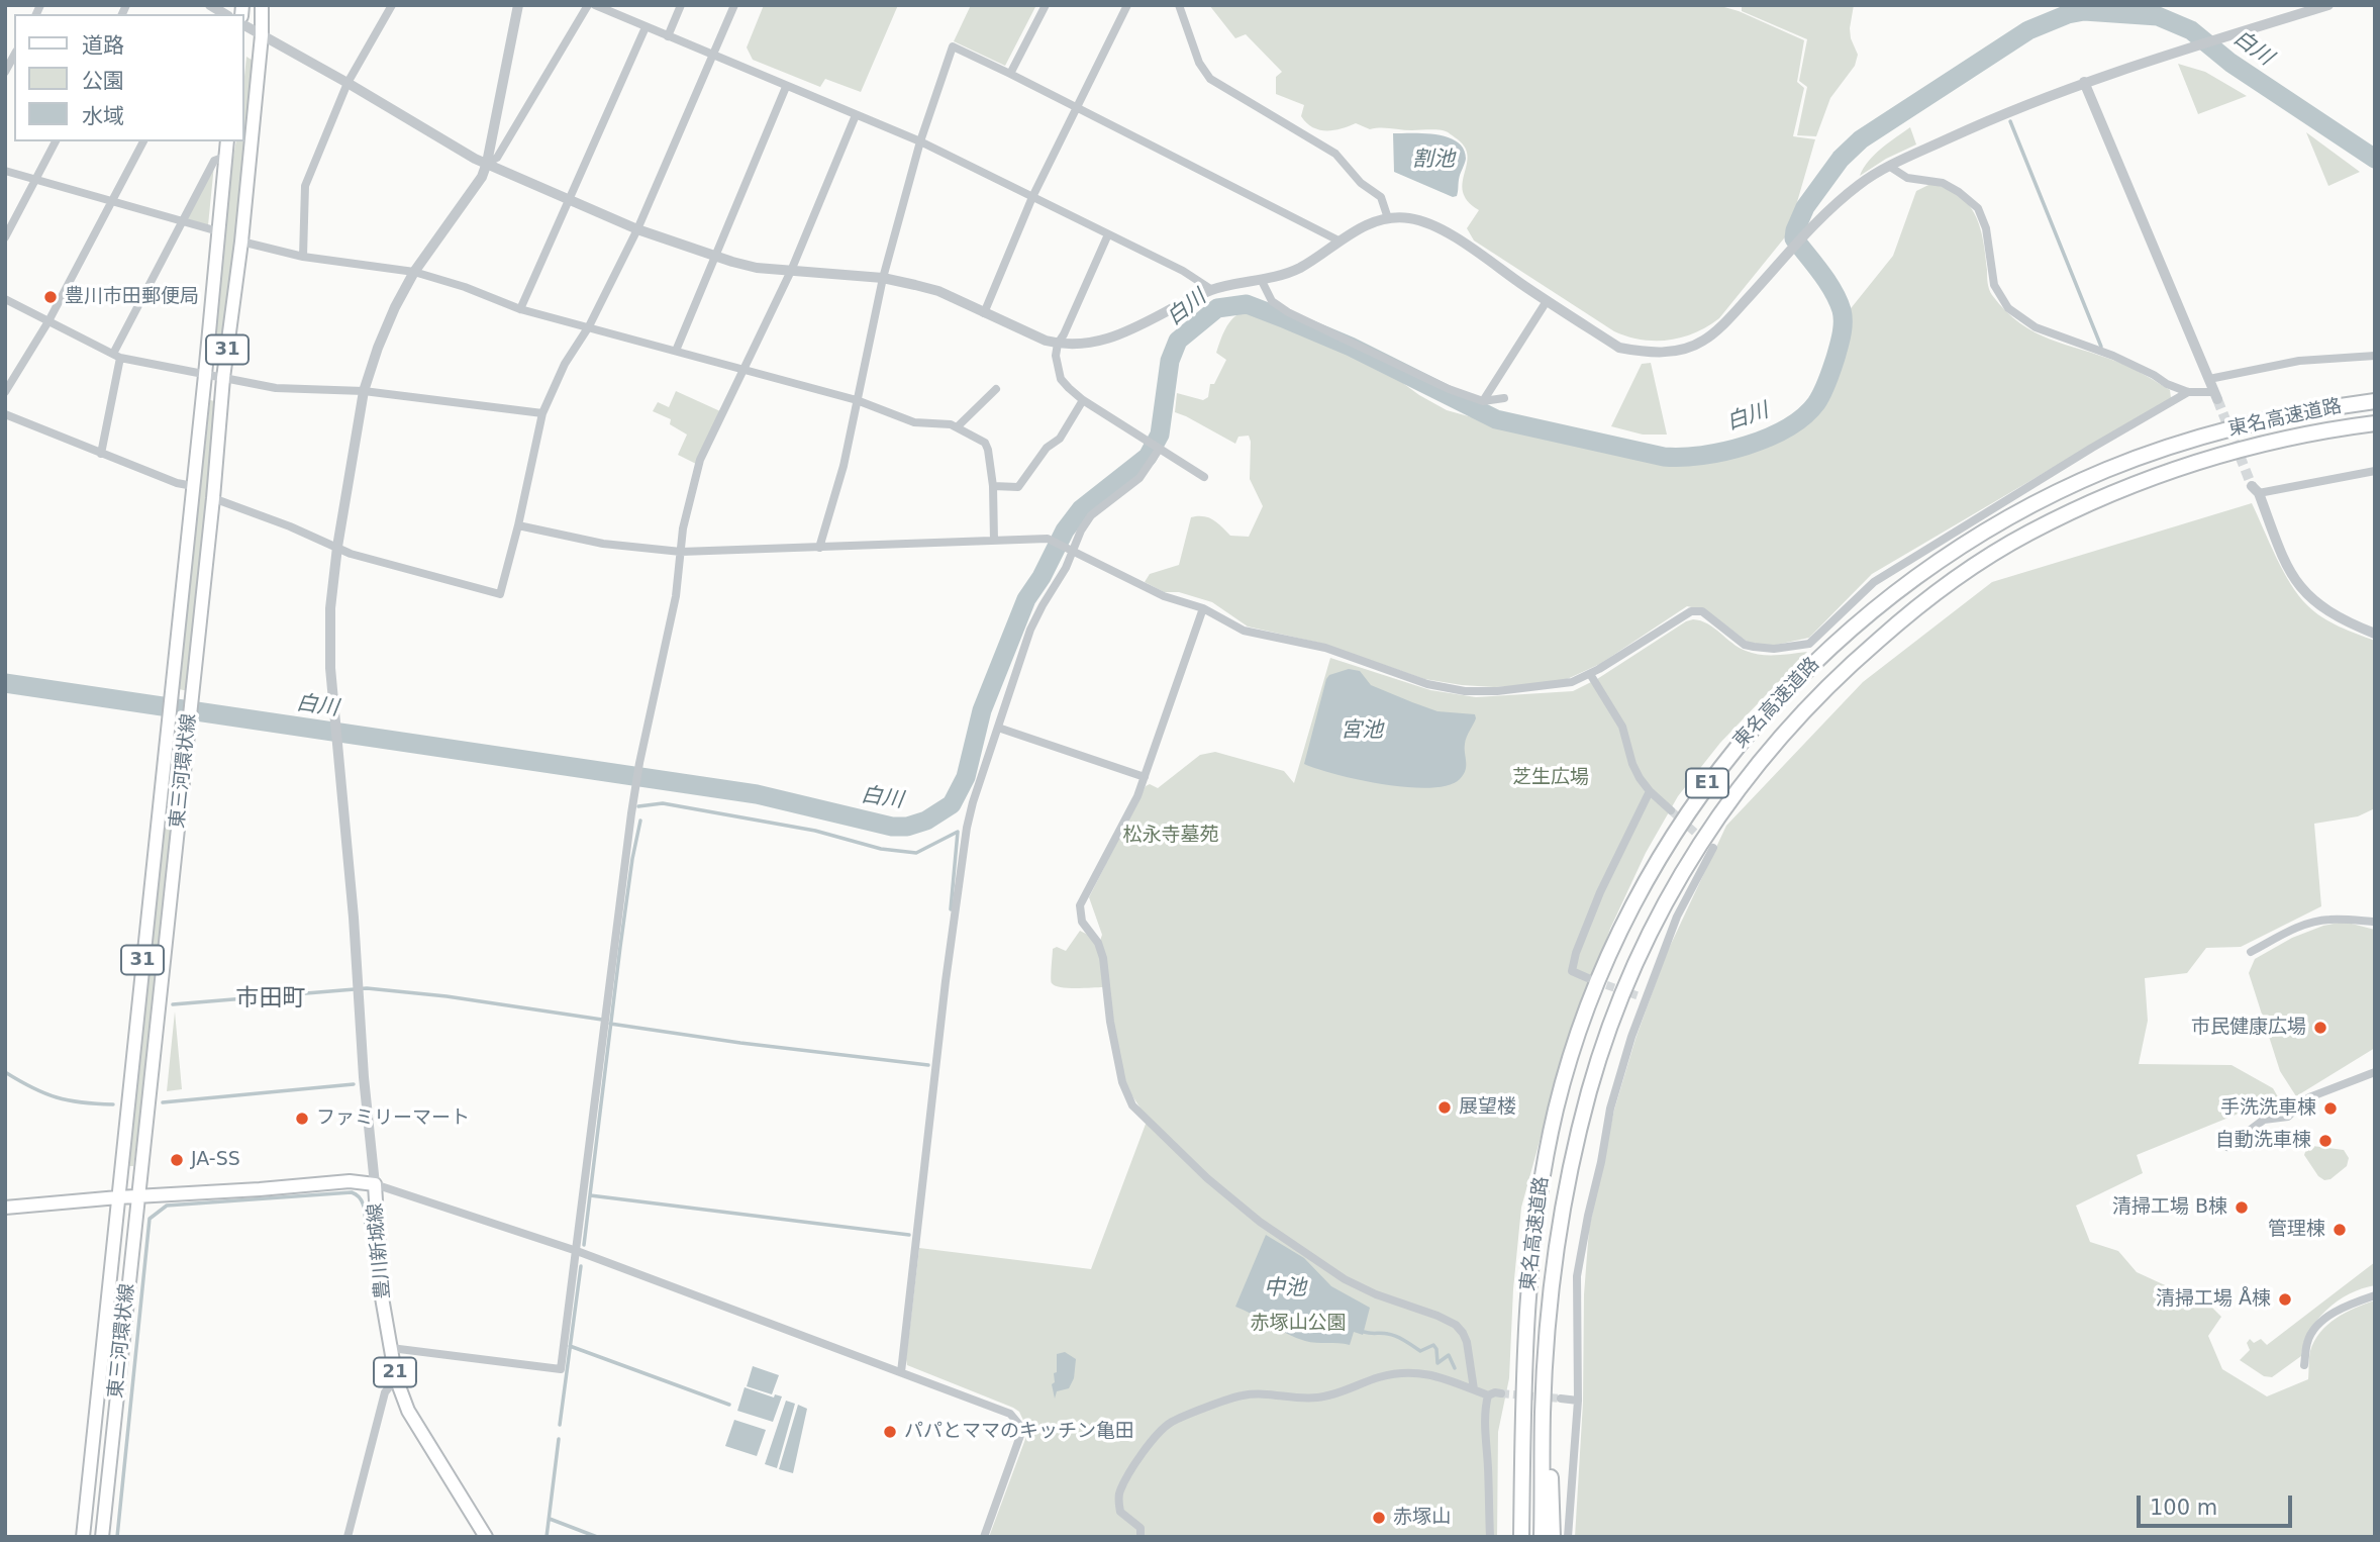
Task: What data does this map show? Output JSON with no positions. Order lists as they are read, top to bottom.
{
  "streets": {
    "highway": ["東名高速道路", "E1"],
    "main road": [
      "31",
      "東三河環状線",
      "豊川新城線",
      "21"
    ]
  },
  "crossings": [
    ["東三河環状線", "豊川新城線"]
  ],
  "districts": ["市田町"],
  "water": [
    "白川",
    "割池",
    "宮池",
    "中池"
  ],
  "parks": ["芝生広場", "松永寺墓苑", "赤塚山公園"],
  "places": [
    "豊川市田郵便局",
    "市民健康広場",
    "展望楼",
    "手洗洗車棟",
    "ファミリーマート",
    "自動洗車棟",
    "JA-SS",
    "清掃工場 B棟",
    "管理棟",
    "清掃工場 Å棟",
    "パパとママのキッチン亀田",
    "赤塚山"
  ],
  "legend": ["道路", "公園", "水域"],
  "scale_bar": "100 m"
}
